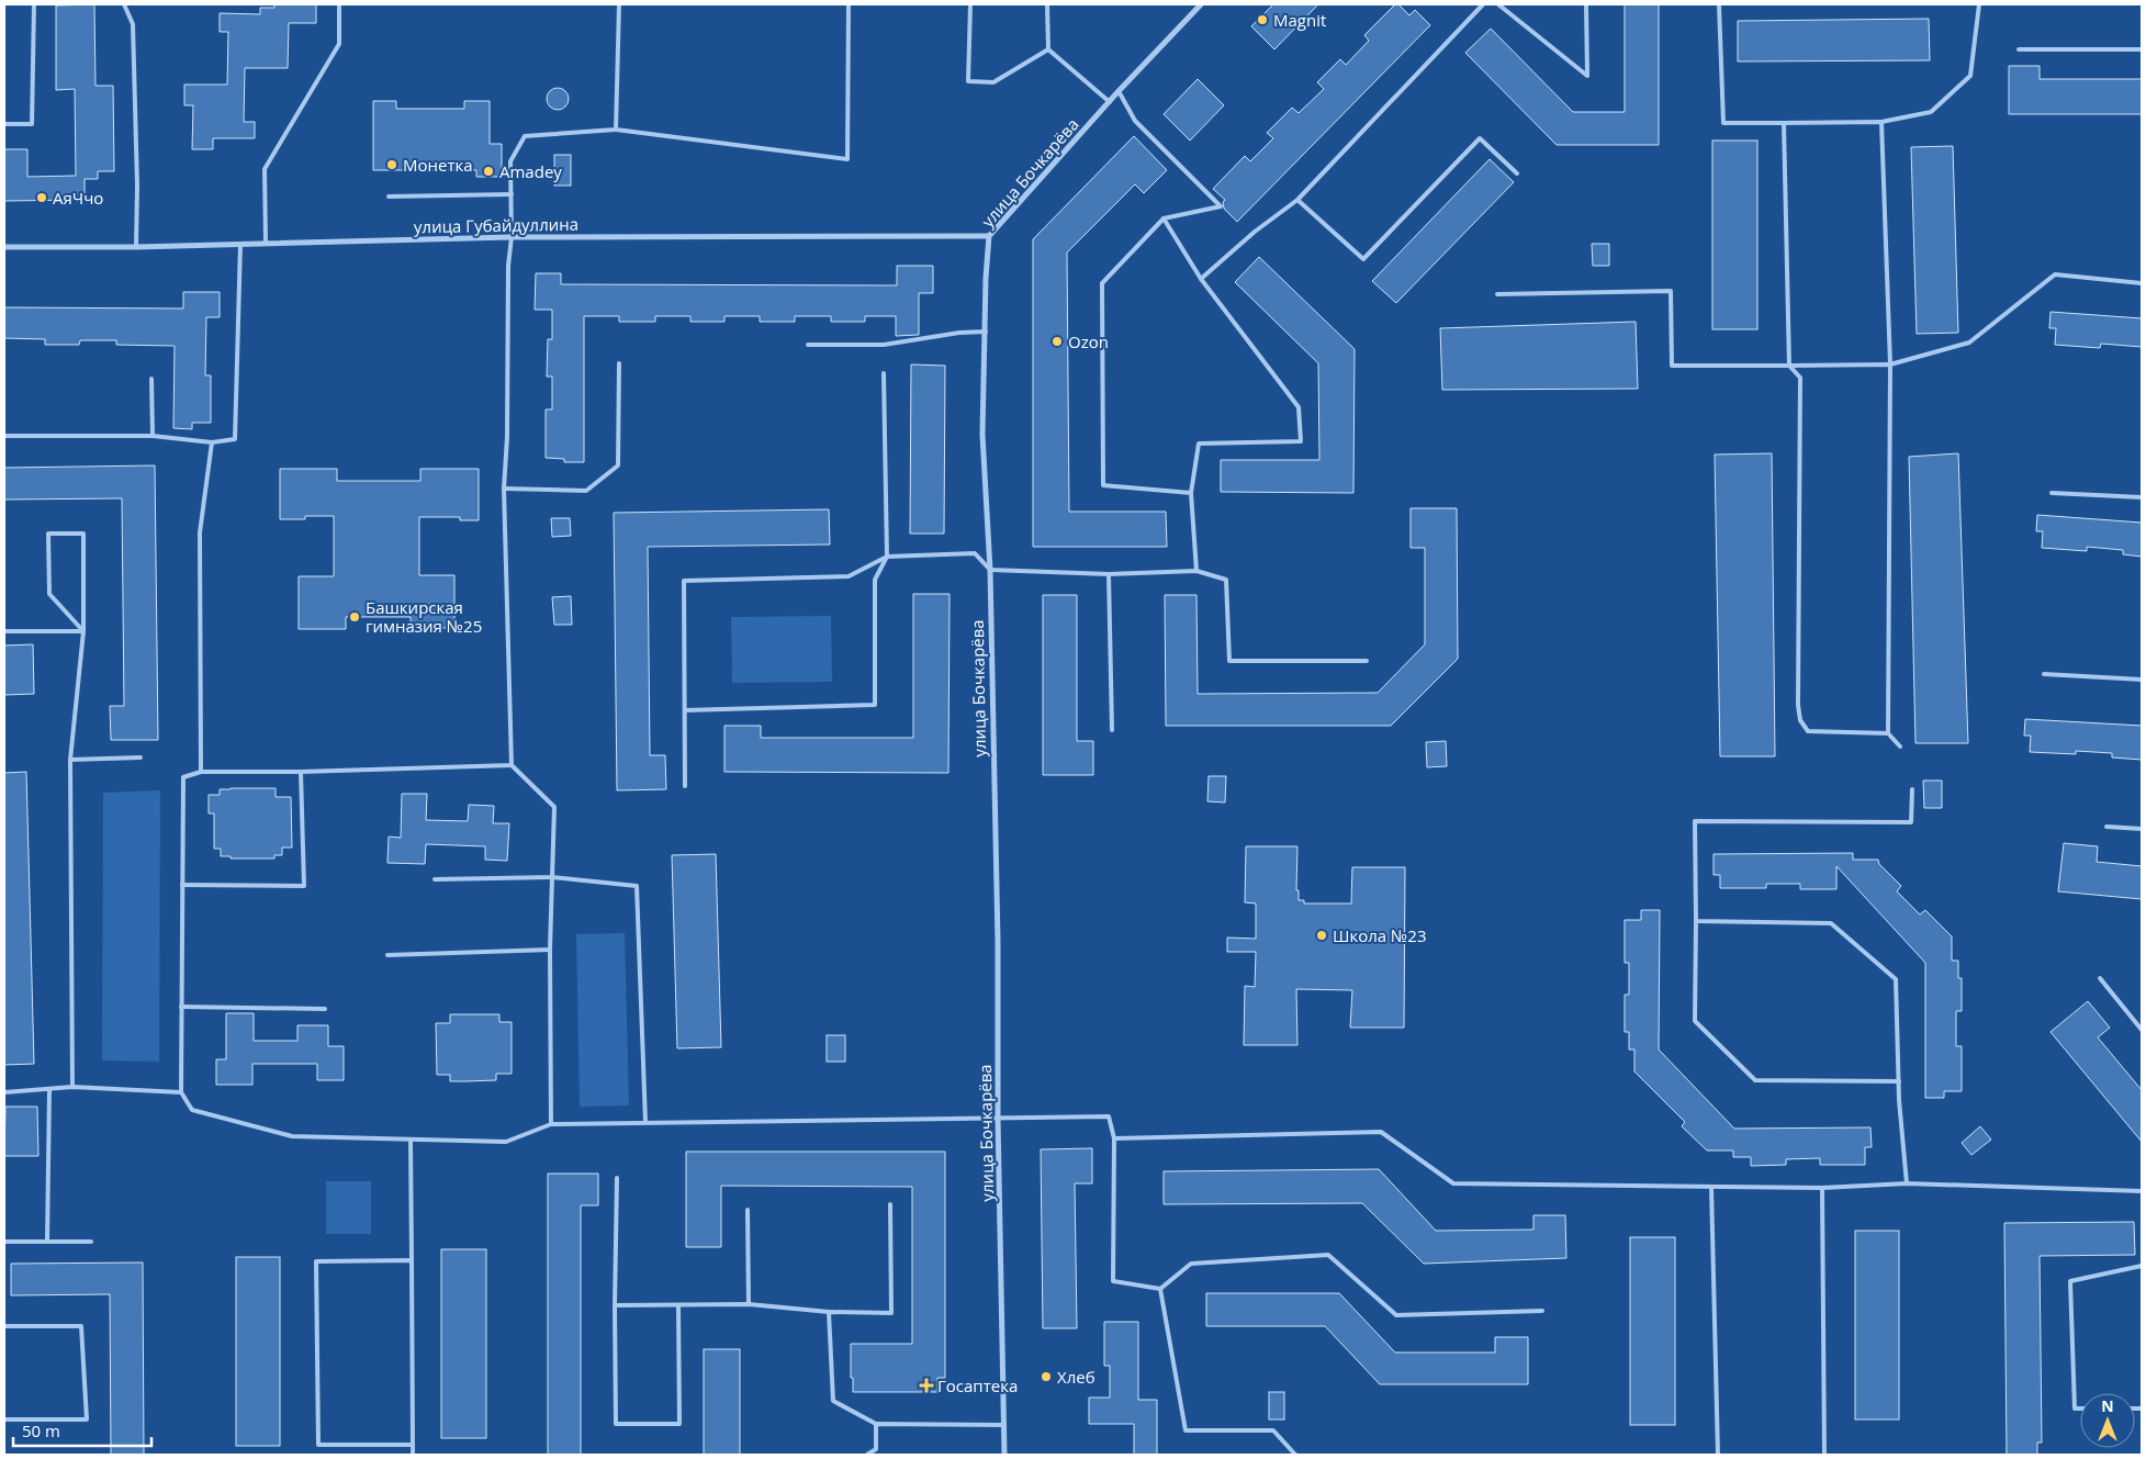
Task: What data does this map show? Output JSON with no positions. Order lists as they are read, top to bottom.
{
  "streets": {
    "street": ["улица Бочкарёва", "улица Губайдуллина"]
  },
  "crossings": [
    ["улица Бочкарёва", "улица Губайдуллина"]
  ],
  "places": {
    "other": [
      "Magnit",
      "Монетка",
      "Amadey",
      "АяЧчо",
      "Ozon",
      "Башкирская гимназия №25",
      "Школа №23",
      "Хлеб"
    ],
    "health": ["Госаптека"]
  },
  "scale_bar": "50 m",
  "north": "top"
}
